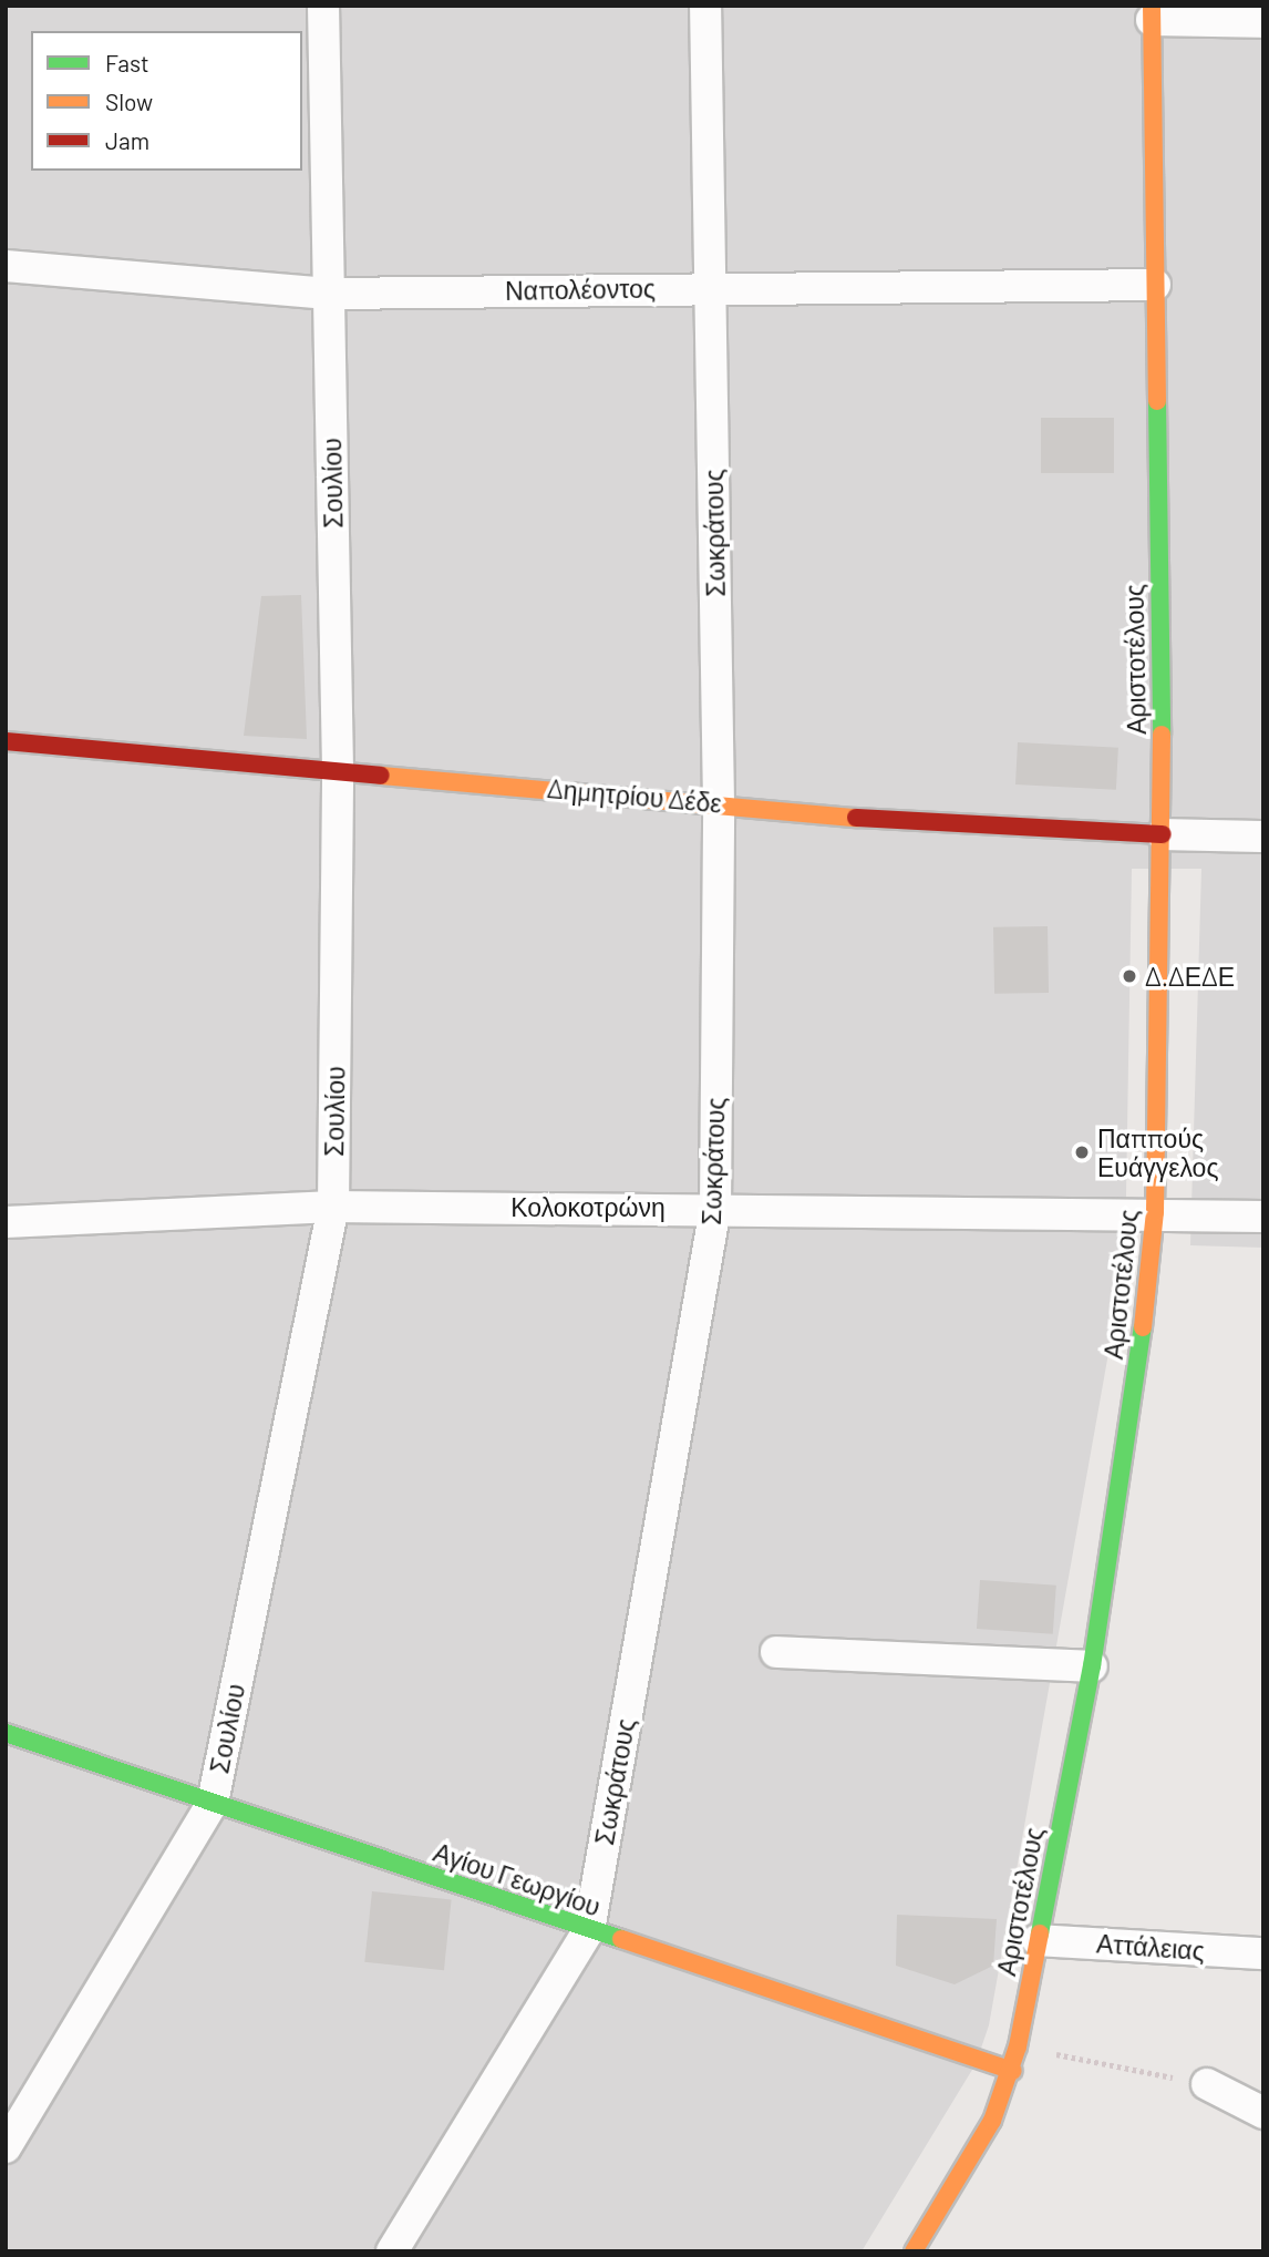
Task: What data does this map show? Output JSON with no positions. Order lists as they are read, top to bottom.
{
  "streets": {
    "main road": ["Αριστοτέλους", "Δημητρίου Δέδε", "Αγίου Γεωργίου"],
    "street": [
      "Ναπολέοντος",
      "Σουλίου",
      "Σωκράτους",
      "Κολοκοτρώνη",
      "Αττάλειας"
    ]
  },
  "crossings": [
    ["Ναπολέοντος", "Σουλίου"],
    ["Ναπολέοντος", "Σωκράτους"],
    ["Ναπολέοντος", "Αριστοτέλους"],
    ["Σουλίου", "Δημητρίου Δέδε"],
    ["Σουλίου", "Κολοκοτρώνη"],
    ["Σουλίου", "Αγίου Γεωργίου"],
    ["Σωκράτους", "Δημητρίου Δέδε"],
    ["Σωκράτους", "Κολοκοτρώνη"],
    ["Σωκράτους", "Αγίου Γεωργίου"],
    ["Αριστοτέλους", "Δημητρίου Δέδε"],
    ["Αριστοτέλους", "Κολοκοτρώνη"],
    ["Αριστοτέλους", "Αγίου Γεωργίου"],
    ["Αριστοτέλους", "Αττάλειας"]
  ],
  "places": ["Δ.ΔΕΔΕ", "Παππούς Ευάγγελος"],
  "legend": ["Fast", "Slow", "Jam"]
}
